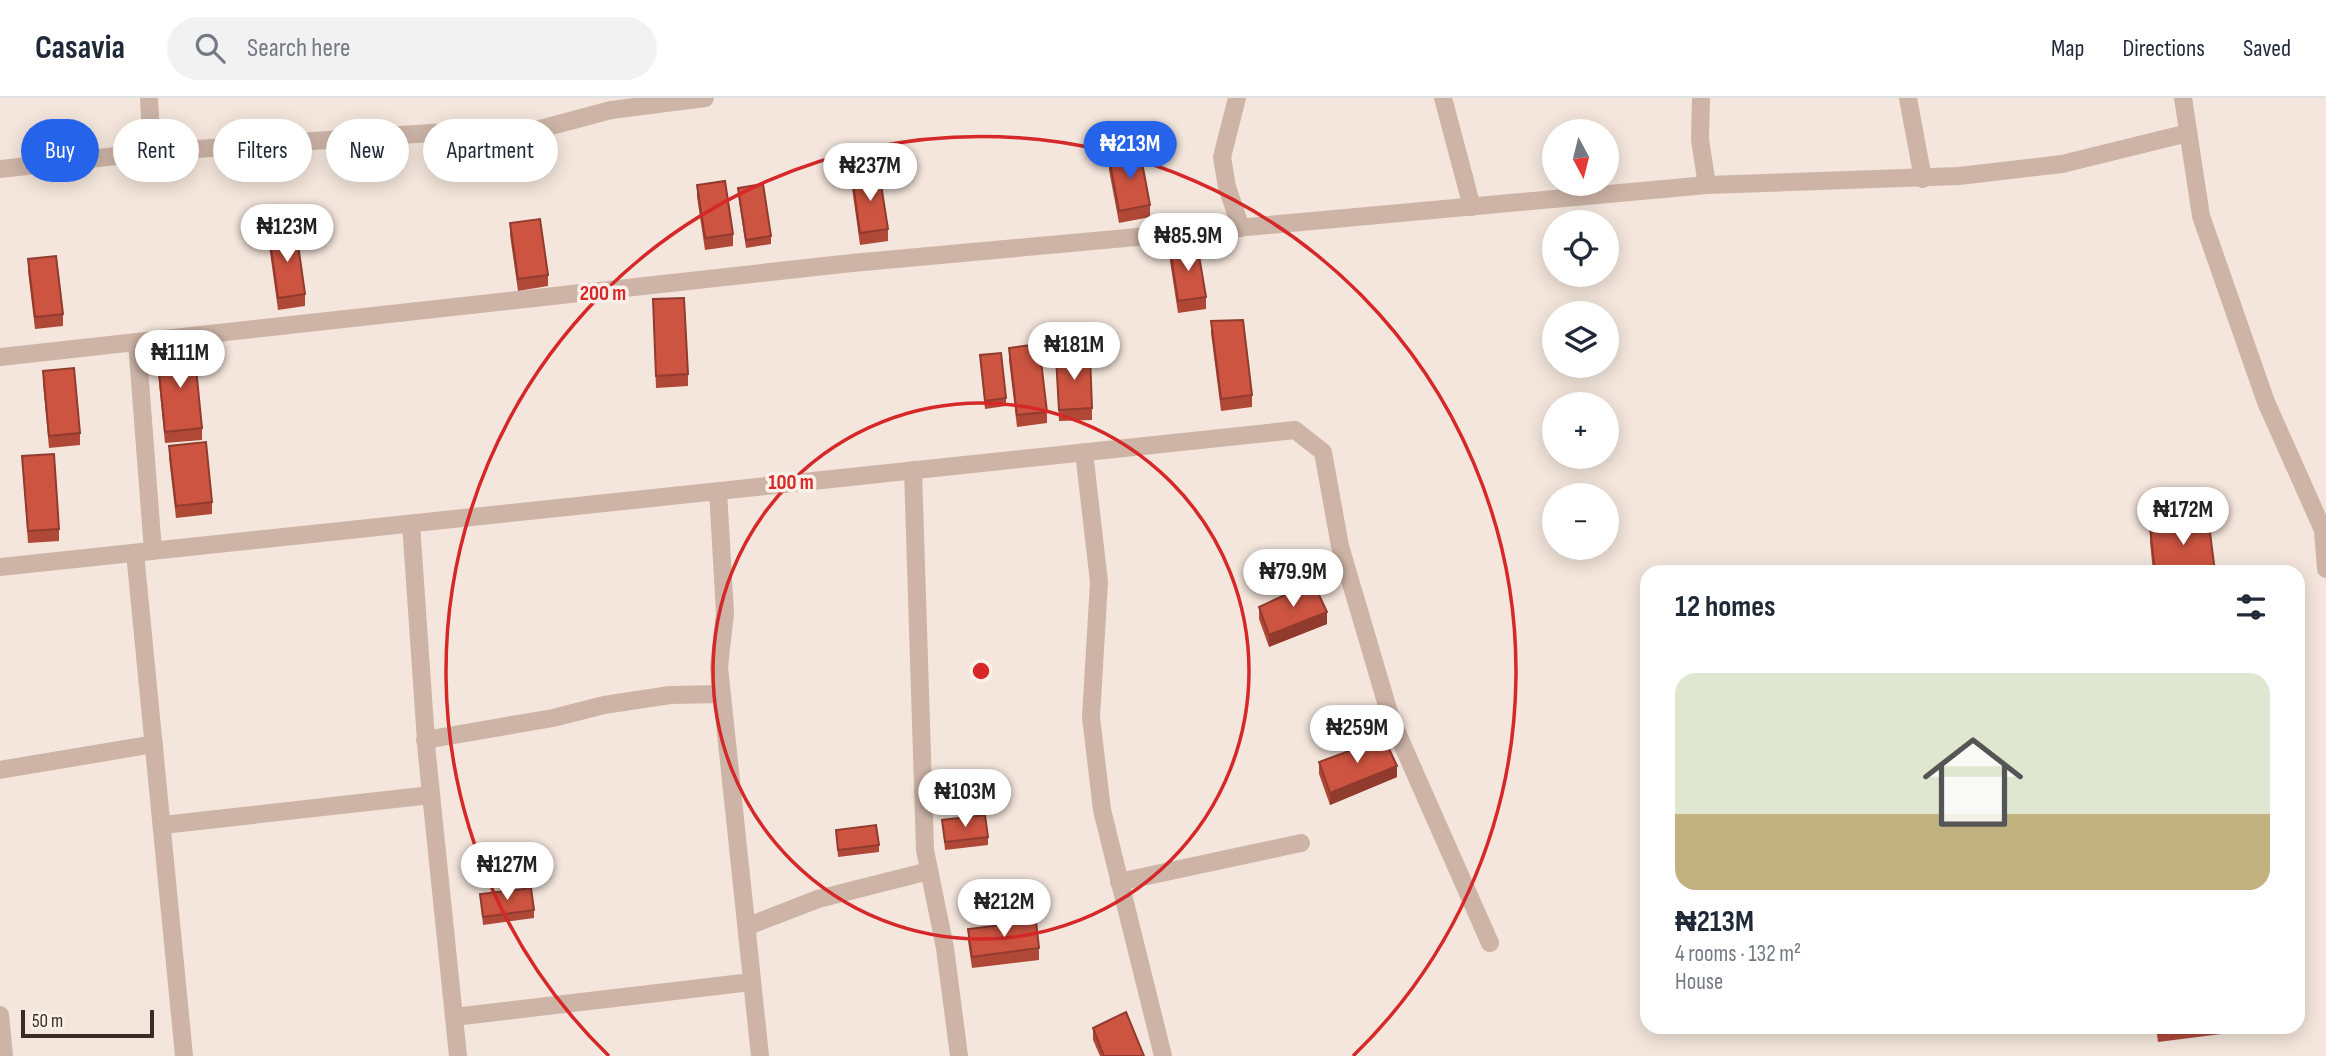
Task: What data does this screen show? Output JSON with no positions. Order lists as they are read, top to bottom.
{
  "scale_bar": "50 m",
  "north": "bottom",
  "page": {
    "header": "Casavia",
    "search": "Search here",
    "nav": ["Map", "Directions", "Saved"],
    "map_buttons": ["+", "−"],
    "chip": [
      "Buy",
      "Rent",
      "Filters",
      "New",
      "Apartment"
    ],
    "price": [
      "₦213M",
      "₦237M",
      "₦123M",
      "₦85.9M",
      "₦181M",
      "₦111M",
      "₦172M",
      "₦79.9M",
      "₦259M",
      "₦103M",
      "₦127M",
      "₦212M"
    ],
    "heading": "12 homes",
    "list": [
      {
        "name": "₦213M",
        "note": "4 rooms · 132 m² · House"
      }
    ],
    "scale": "50 m"
  },
  "rings": ["200 m", "100 m"]
}
